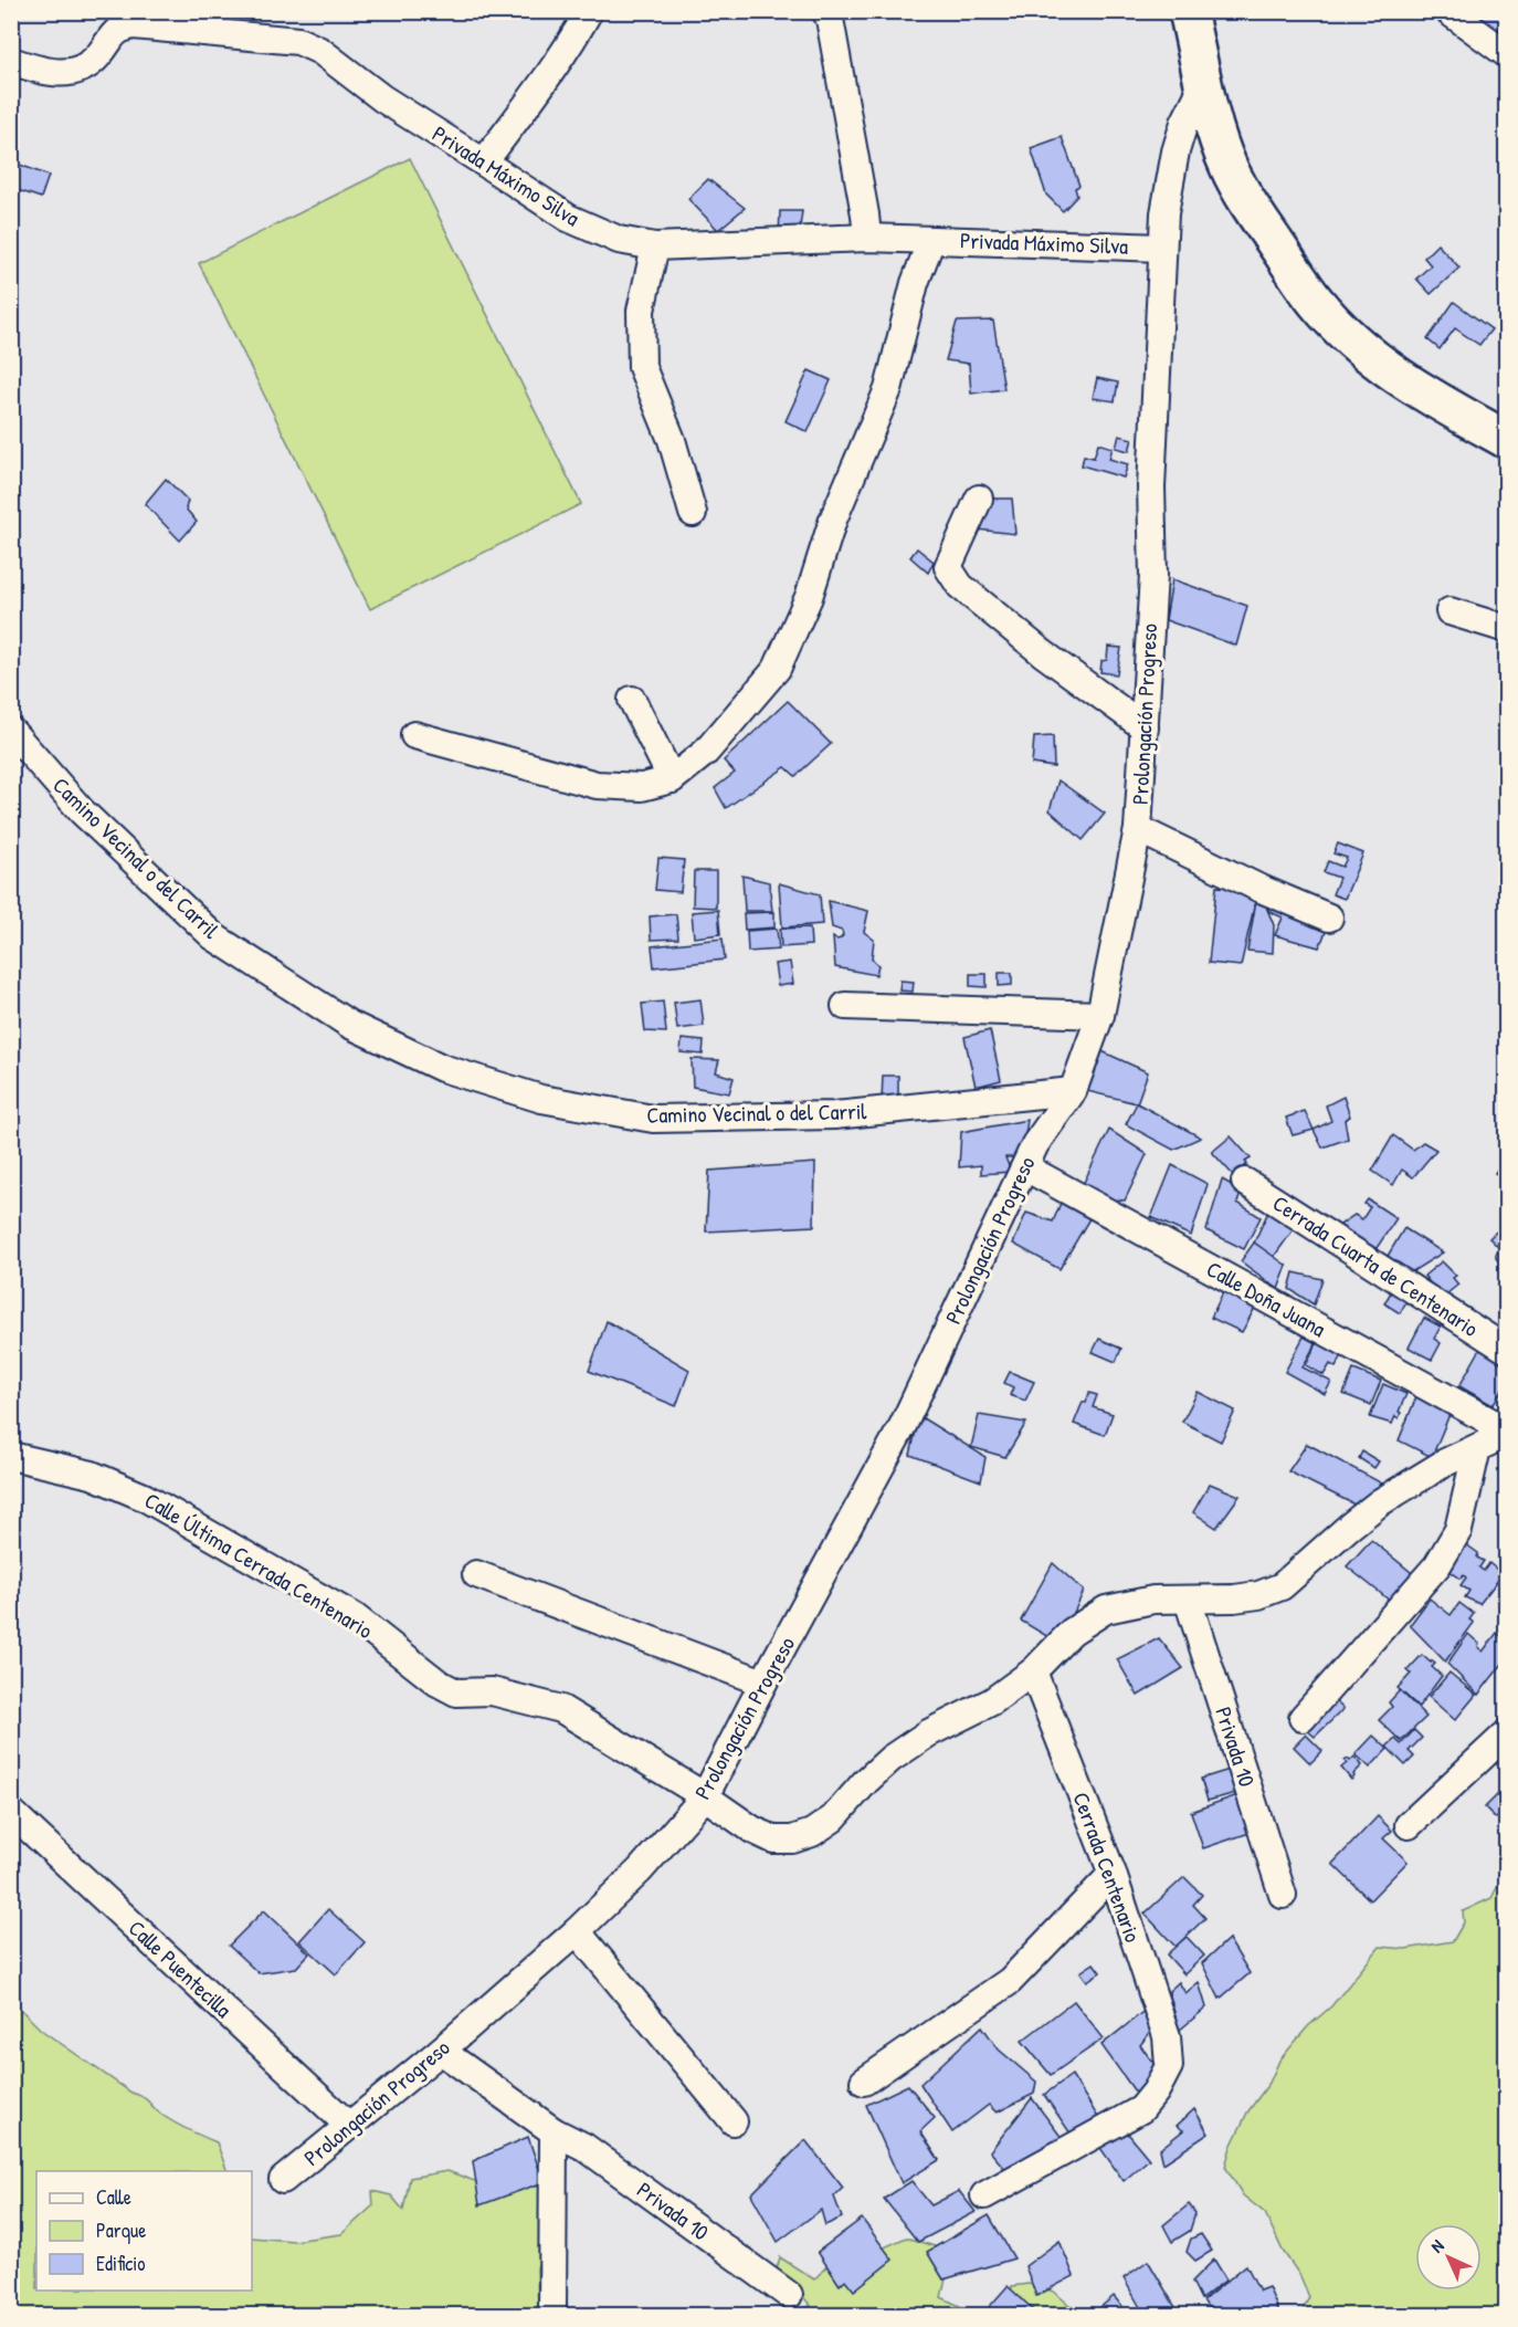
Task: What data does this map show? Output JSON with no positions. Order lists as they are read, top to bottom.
{
  "streets": {
    "street": [
      "Privada Máximo Silva",
      "Prolongación Progreso",
      "Camino Vecinal o del Carril",
      "Cerrada Cuarta de Centenario",
      "Calle Doña Juana",
      "Calle Última Cerrada Centenario",
      "Privada 10",
      "Cerrada Centenario",
      "Calle Puentecilla"
    ]
  },
  "crossings": [
    ["Privada Máximo Silva", "Prolongación Progreso"],
    ["Prolongación Progreso", "Camino Vecinal o del Carril"],
    ["Prolongación Progreso", "Calle Doña Juana"],
    ["Prolongación Progreso", "Calle Última Cerrada Centenario"],
    ["Prolongación Progreso", "Privada 10"],
    ["Prolongación Progreso", "Calle Puentecilla"],
    ["Calle Doña Juana", "Calle Última Cerrada Centenario"],
    ["Calle Última Cerrada Centenario", "Privada 10"],
    ["Calle Última Cerrada Centenario", "Cerrada Centenario"]
  ],
  "legend": ["Calle", "Parque", "Edificio"],
  "north": "top left"
}
